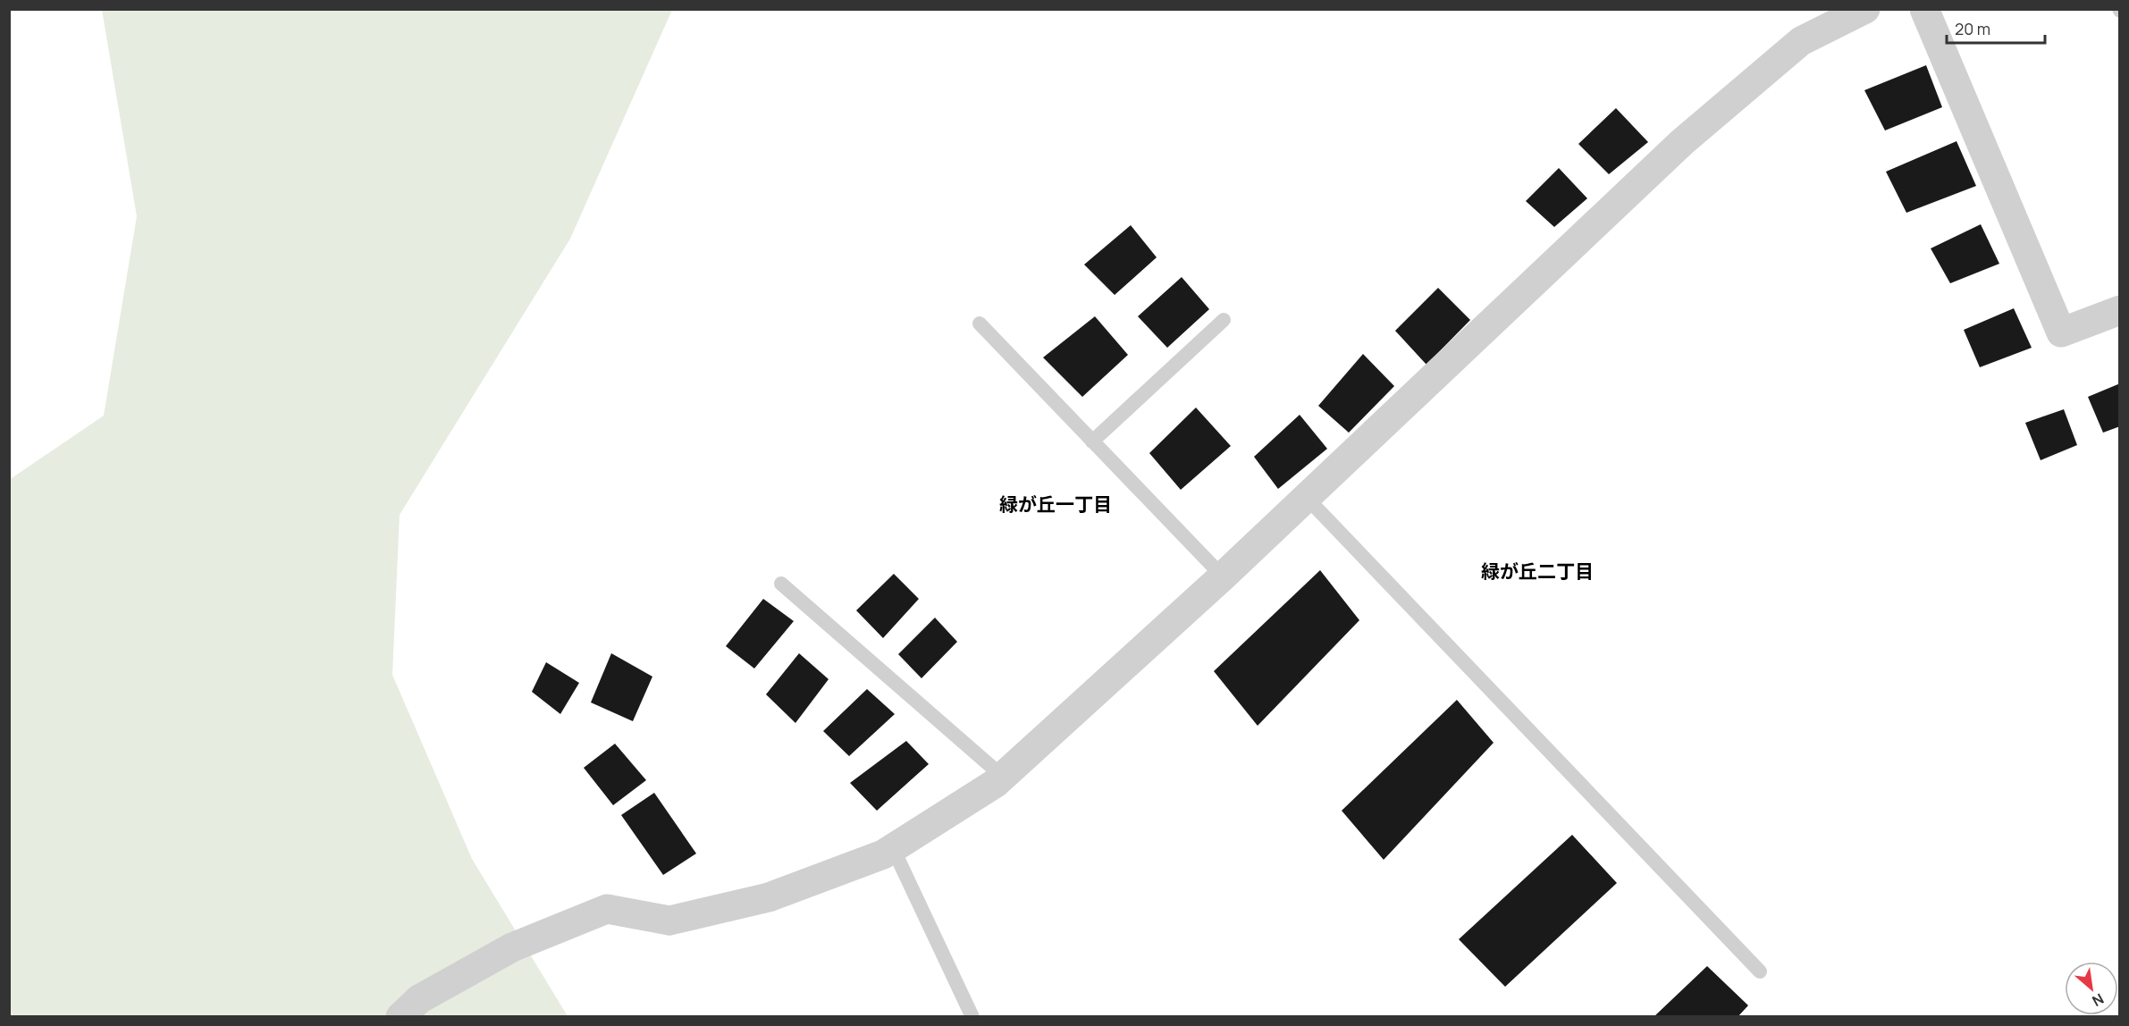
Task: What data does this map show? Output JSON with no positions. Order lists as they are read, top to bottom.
{
  "districts": ["緑が丘一丁目", "緑が丘二丁目"],
  "scale_bar": "20 m",
  "north": "bottom right"
}
